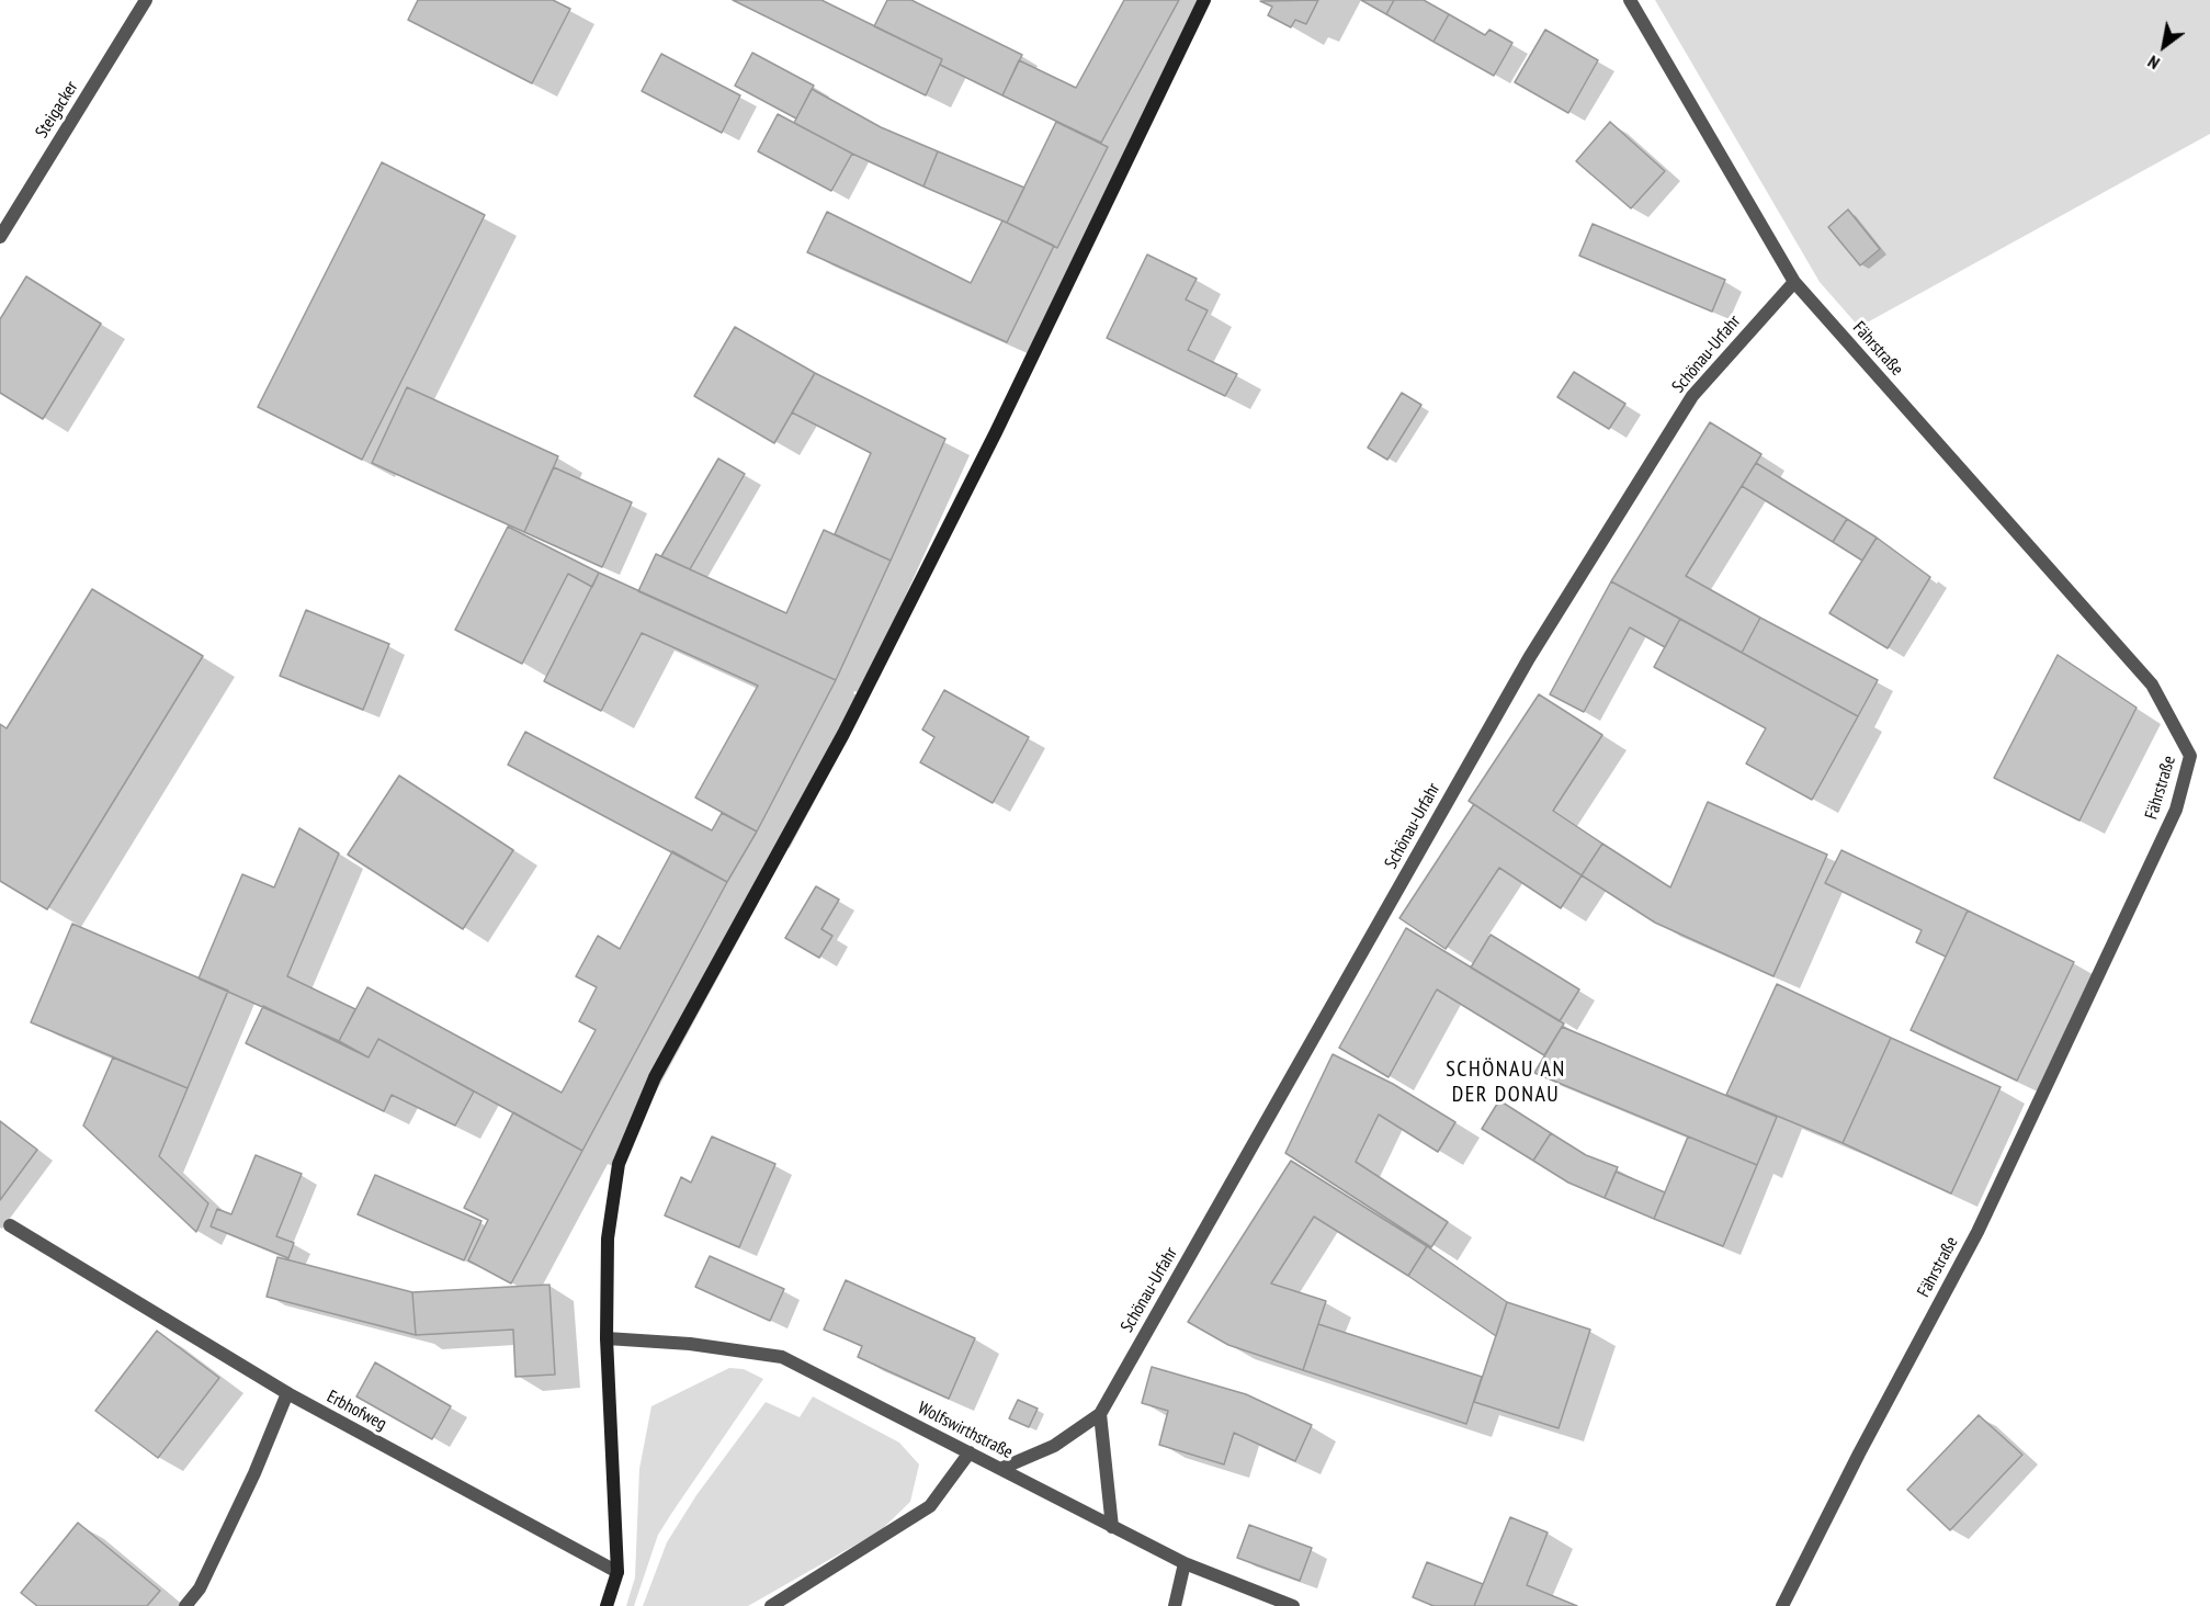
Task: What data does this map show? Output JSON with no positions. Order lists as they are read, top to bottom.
{
  "streets": {
    "street": [
      "Steigacker",
      "Fährstraße",
      "Schönau-Urfahr",
      "Erbhofweg",
      "Wolfswirthstraße"
    ]
  },
  "crossings": [
    ["Fährstraße", "Schönau-Urfahr"],
    ["Schönau-Urfahr", "Wolfswirthstraße"]
  ],
  "districts": ["SCHÖNAU AN DER DONAU"],
  "north": "bottom left"
}
